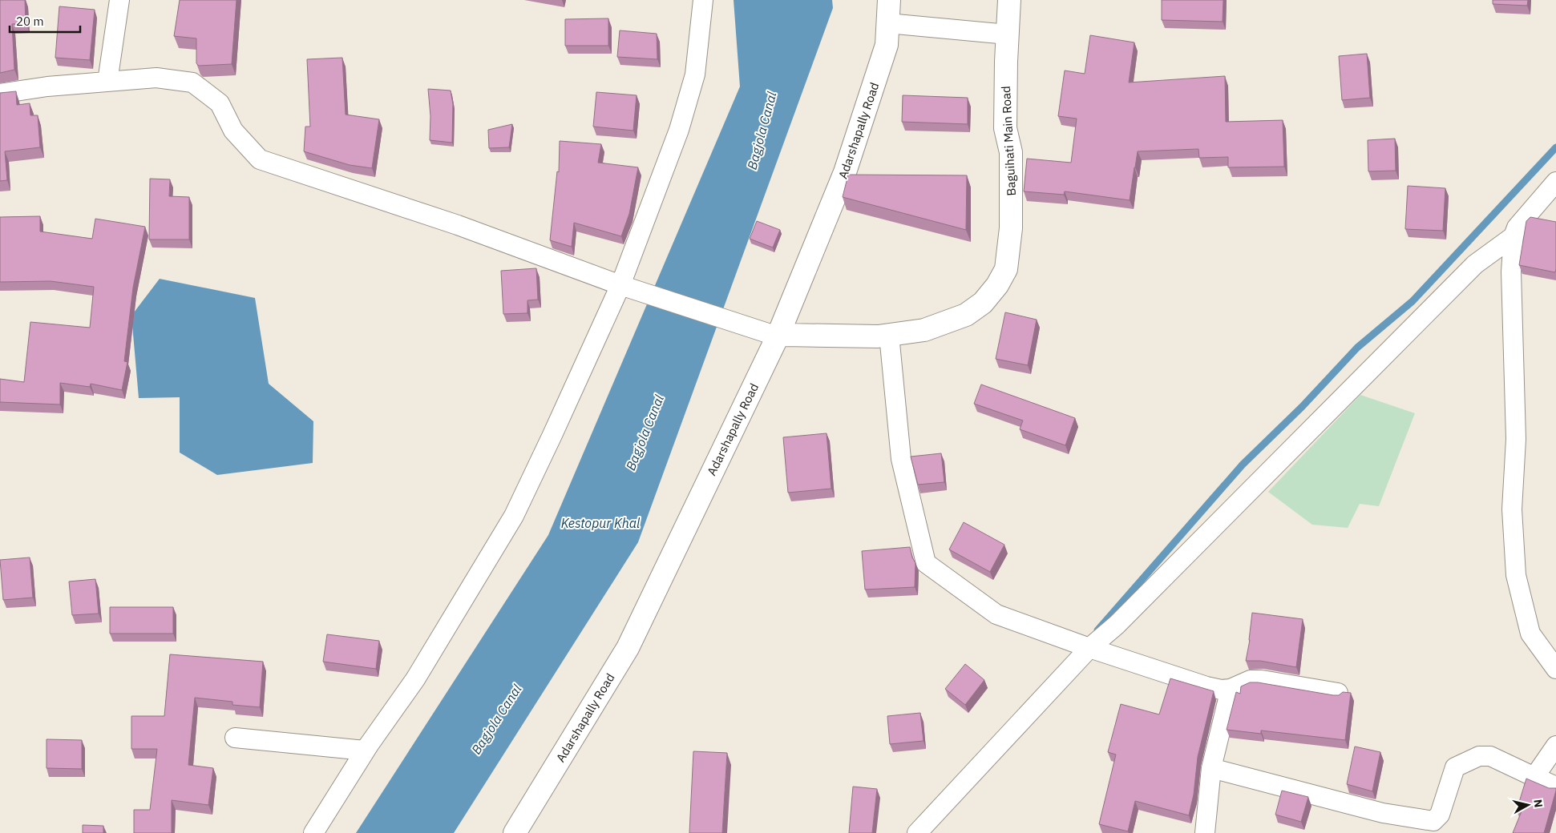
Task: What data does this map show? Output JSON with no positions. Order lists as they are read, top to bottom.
{
  "streets": {
    "street": ["Adarshapally Road", "Baguihati Main Road"]
  },
  "crossings": [
    ["Adarshapally Road", "Baguihati Main Road"]
  ],
  "water": ["Bagjola Canal", "Kestopur Khal"],
  "scale_bar": "20 m",
  "north": "right"
}
